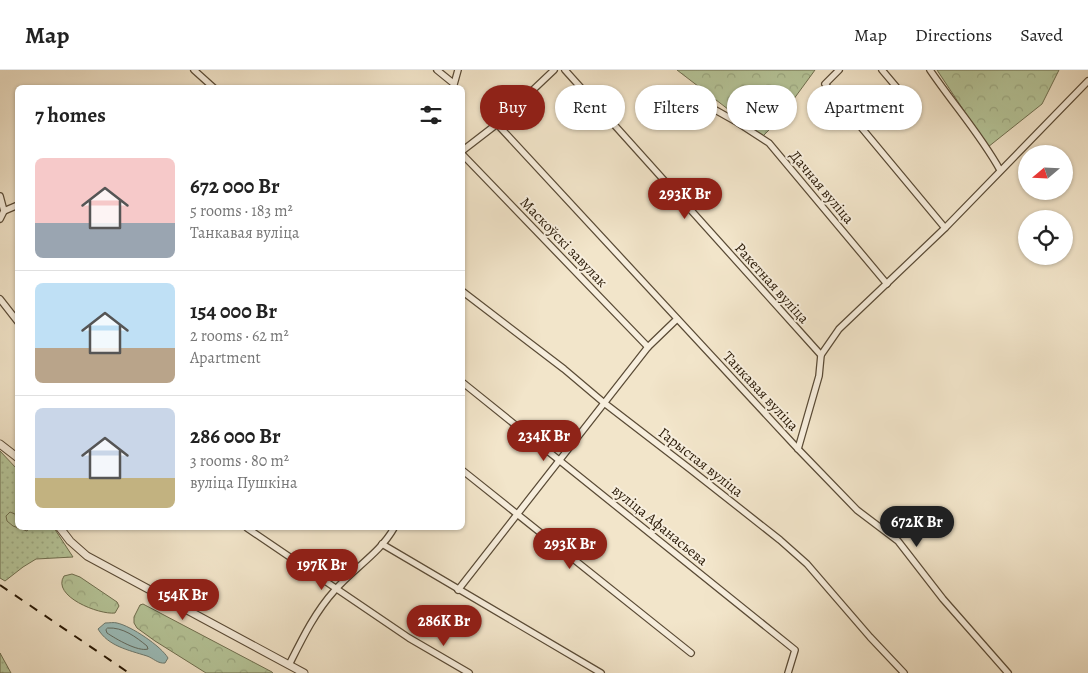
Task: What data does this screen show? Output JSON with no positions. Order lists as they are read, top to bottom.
{
  "streets": {
    "street": [
      "Дачная вуліца",
      "Маскоўскі завулак",
      "Ракетная вуліца",
      "Танкавая вуліца",
      "Гарыстая вуліца",
      "вуліца Афанасьева"
    ]
  },
  "north": "left",
  "page": {
    "header": "Map",
    "nav": ["Map", "Directions", "Saved"],
    "chip": [
      "Buy",
      "Rent",
      "Filters",
      "New",
      "Apartment"
    ],
    "heading": "7 homes",
    "list": [
      {
        "name": "672 000 Br",
        "note": "5 rooms · 183 m² · Танкавая вуліца"
      },
      {
        "name": "154 000 Br",
        "note": "2 rooms · 62 m² · Apartment"
      },
      {
        "name": "286 000 Br",
        "note": "3 rooms · 80 m² · вуліца Пушкіна"
      }
    ],
    "price": [
      "293K Br",
      "234K Br",
      "672K Br",
      "293K Br",
      "197K Br",
      "154K Br",
      "286K Br"
    ]
  }
}
